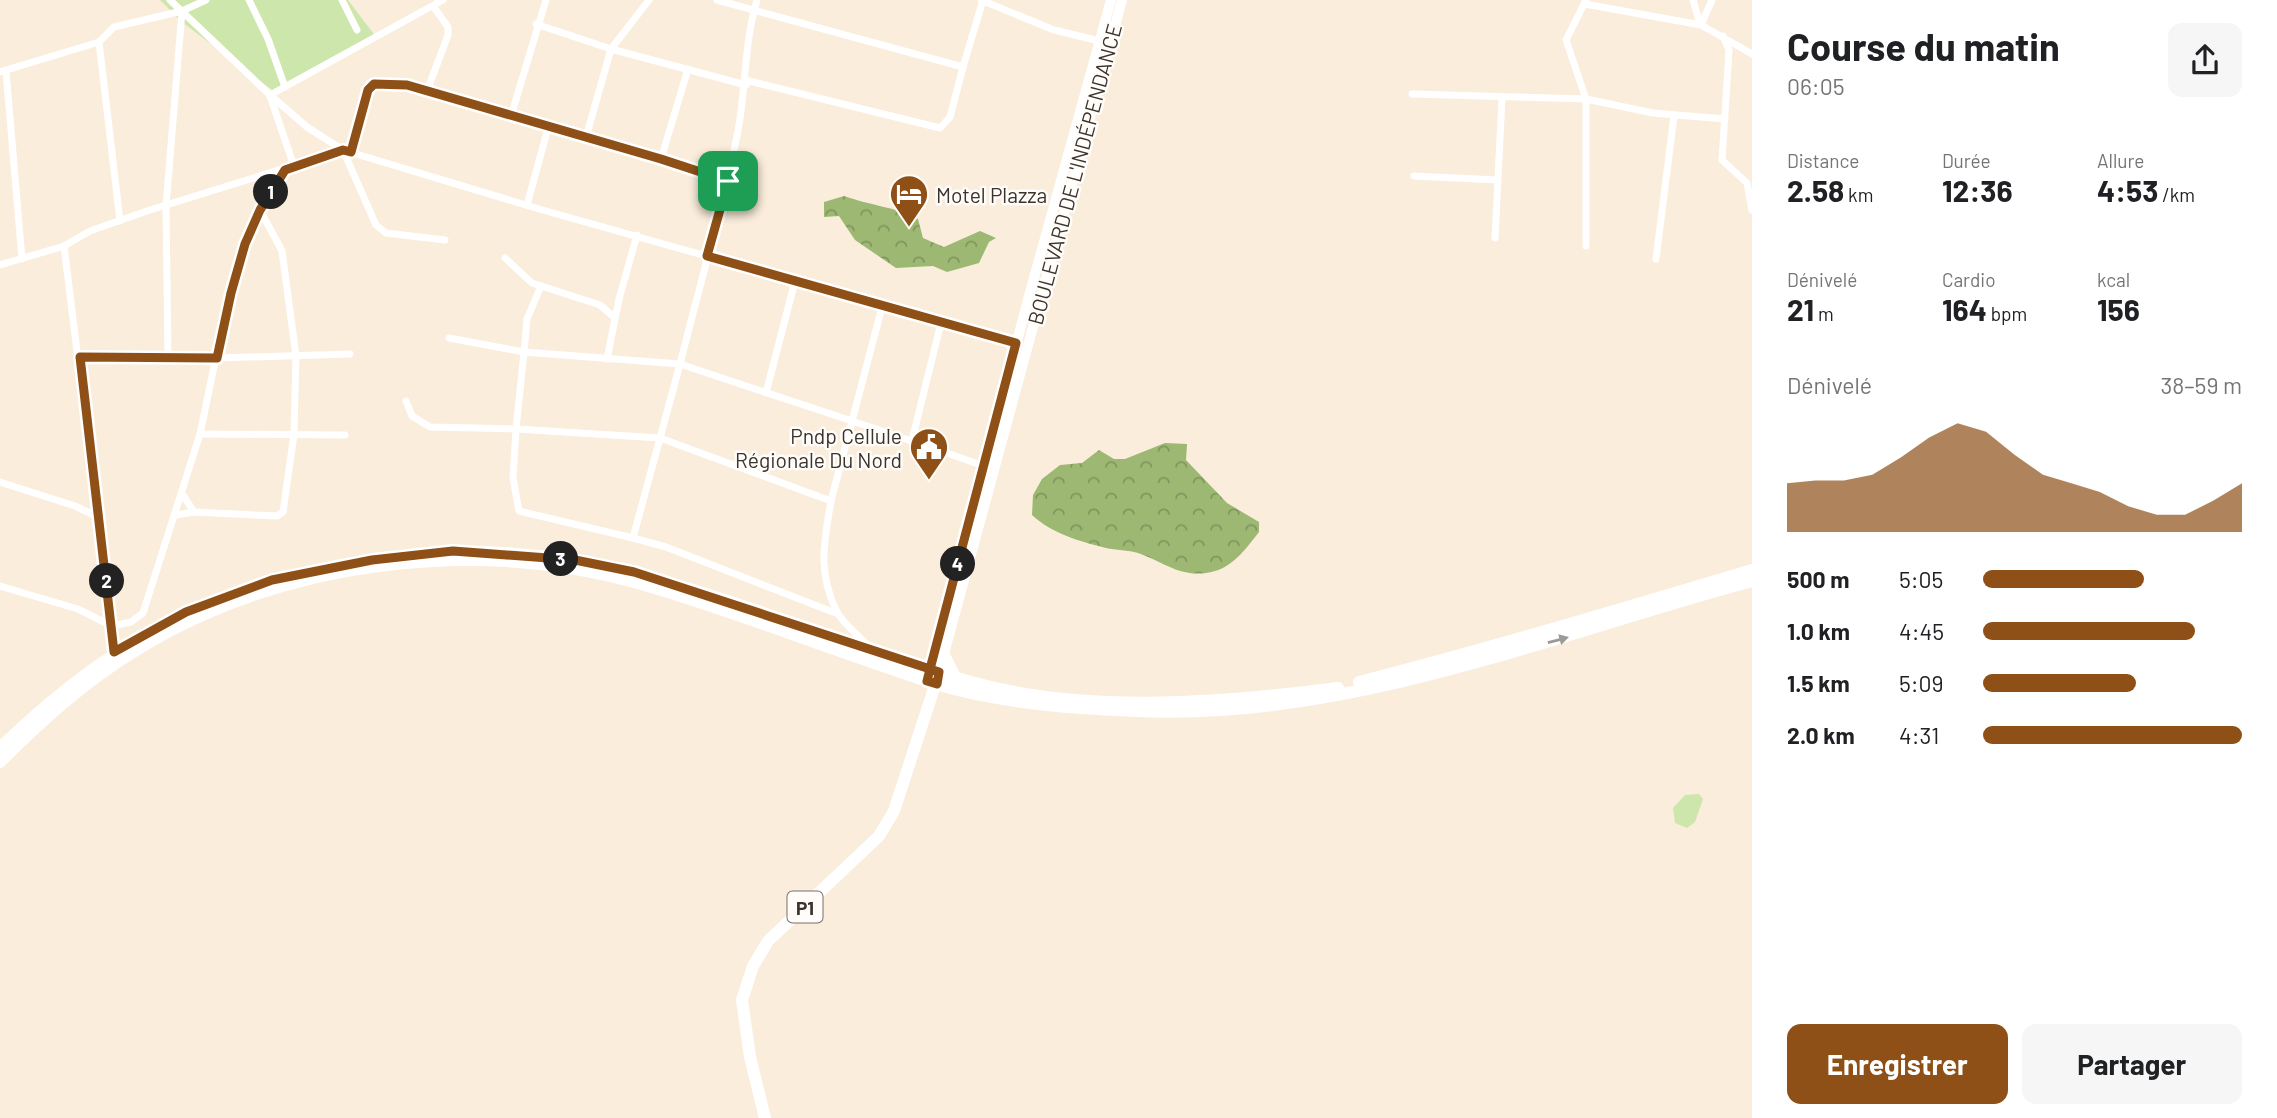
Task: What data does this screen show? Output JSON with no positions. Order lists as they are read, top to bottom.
{
  "streets": {
    "main road": ["BOULEVARD DE L'INDÉPENDANCE", "P1"]
  },
  "crossings": [
    ["BOULEVARD DE L'INDÉPENDANCE", "P1"]
  ],
  "places": {
    "hotel": ["Motel Plazza"],
    "public building": ["Pndp Cellule Régionale Du Nord"]
  },
  "page": {
    "heading": ["Course du matin", "06:05"],
    "stats": [
      ["Distance", "2.58 km"],
      ["Durée", "12:36"],
      ["Allure", "4:53 /km"],
      ["Dénivelé", "21 m"],
      ["Cardio", "164 bpm"],
      ["kcal", "156"]
    ],
    "pins": [
      "1",
      "3",
      "4",
      "2"
    ],
    "chart": ["Dénivelé", "38–59 m"],
    "list": [
      {
        "name": "500 m",
        "note": "5:05"
      },
      {
        "name": "1.0 km",
        "note": "4:45"
      },
      {
        "name": "1.5 km",
        "note": "5:09"
      },
      {
        "name": "2.0 km",
        "note": "4:31"
      }
    ],
    "buttons": ["Enregistrer", "Partager"]
  }
}
